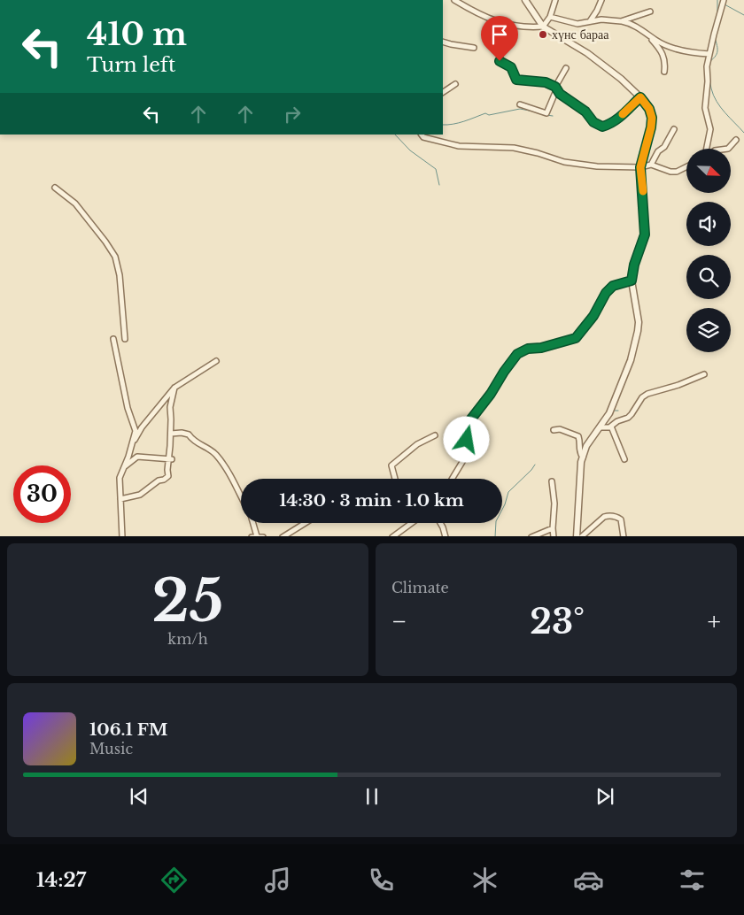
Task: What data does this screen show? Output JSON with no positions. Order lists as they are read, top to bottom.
{
  "places": ["хүнс бараа"],
  "north": "bottom right",
  "page": {
    "turn": ["410 m", "Turn left"],
    "limit": "30",
    "trip": "14:30 · 3 min · 1.0 km",
    "tile": [
      ["25", "km/h"],
      "Climate"
    ],
    "heat": ["−", "23°", "+"],
    "song": ["106.1 FM", "Music"],
    "tabs": "14:27"
  }
}
